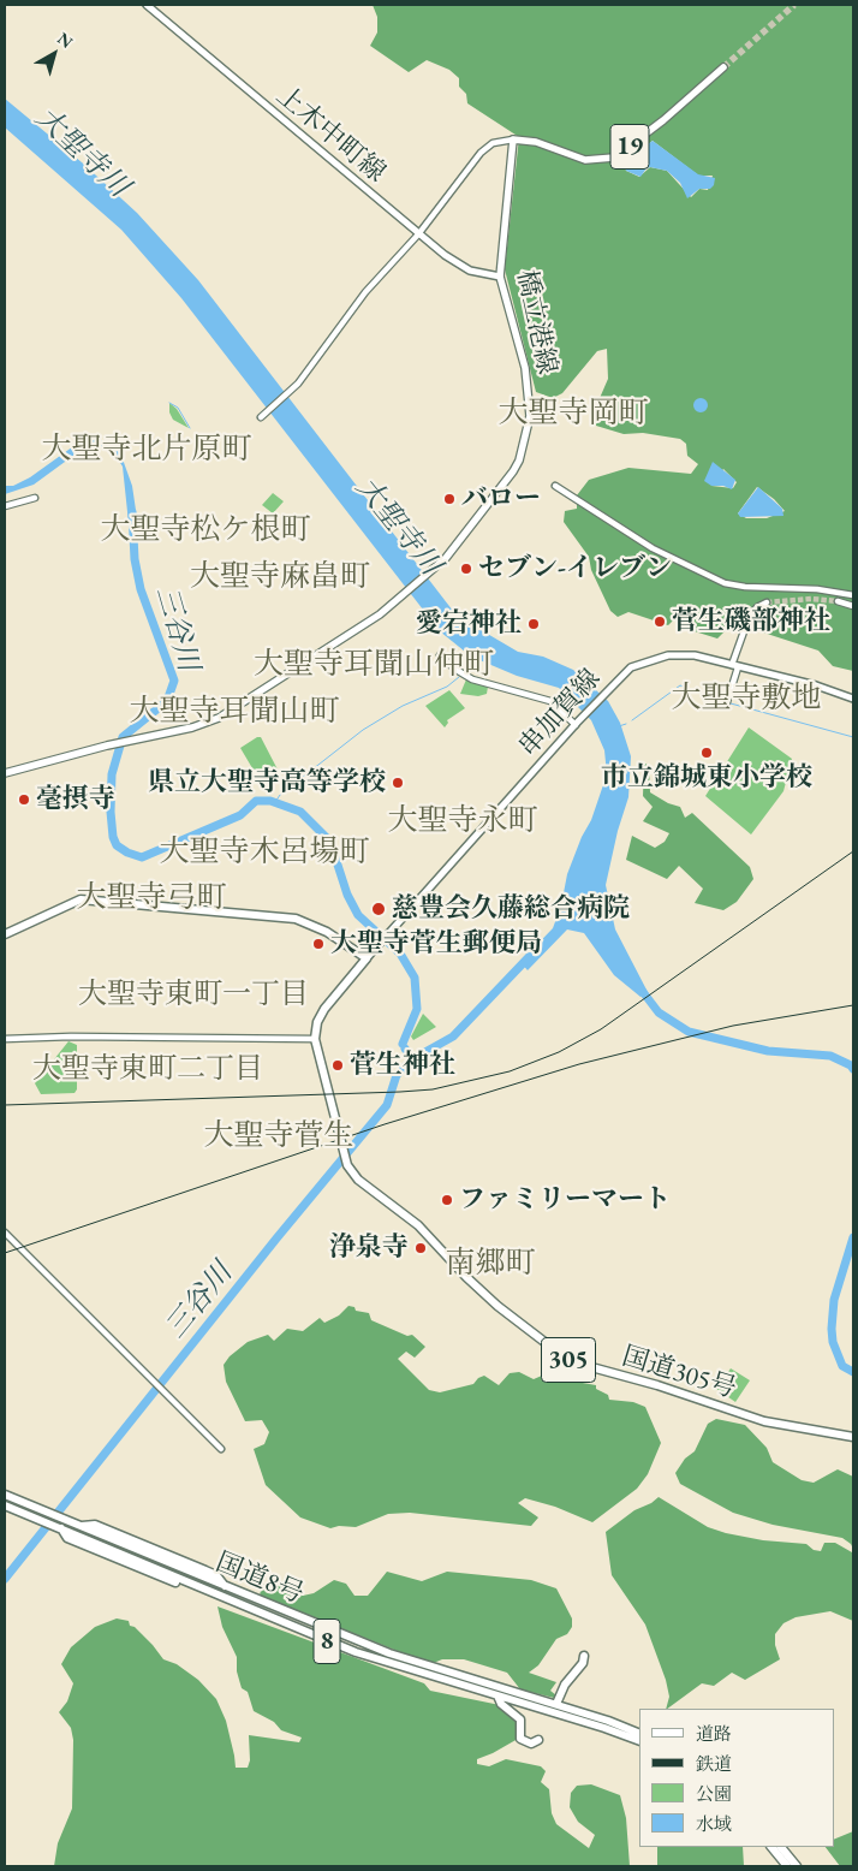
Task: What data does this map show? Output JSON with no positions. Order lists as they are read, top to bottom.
{
  "streets": {
    "highway": [
      "305",
      "国道305号",
      "国道8号",
      "8"
    ],
    "main road": [
      "上木中町線",
      "19",
      "橋立港線",
      "串加賀線"
    ]
  },
  "crossings": [
    ["上木中町線", "橋立港線"],
    ["19", "橋立港線"]
  ],
  "districts": [
    "大聖寺岡町",
    "大聖寺北片原町",
    "大聖寺松ケ根町",
    "大聖寺麻畠町",
    "大聖寺耳聞山仲町",
    "大聖寺敷地",
    "大聖寺耳聞山町",
    "大聖寺永町",
    "大聖寺木呂場町",
    "大聖寺弓町",
    "大聖寺東町一丁目",
    "大聖寺東町二丁目",
    "大聖寺菅生",
    "南郷町"
  ],
  "water": ["大聖寺川", "三谷川"],
  "places": [
    "バロー",
    "セブン-イレブン",
    "菅生磯部神社",
    "愛宕神社",
    "市立錦城東小学校",
    "県立大聖寺高等学校",
    "毫摂寺",
    "慈豊会久藤総合病院",
    "大聖寺菅生郵便局",
    "菅生神社",
    "ファミリーマート",
    "浄泉寺"
  ],
  "legend": [
    "道路",
    "鉄道",
    "公園",
    "水域"
  ],
  "north": "top right"
}
